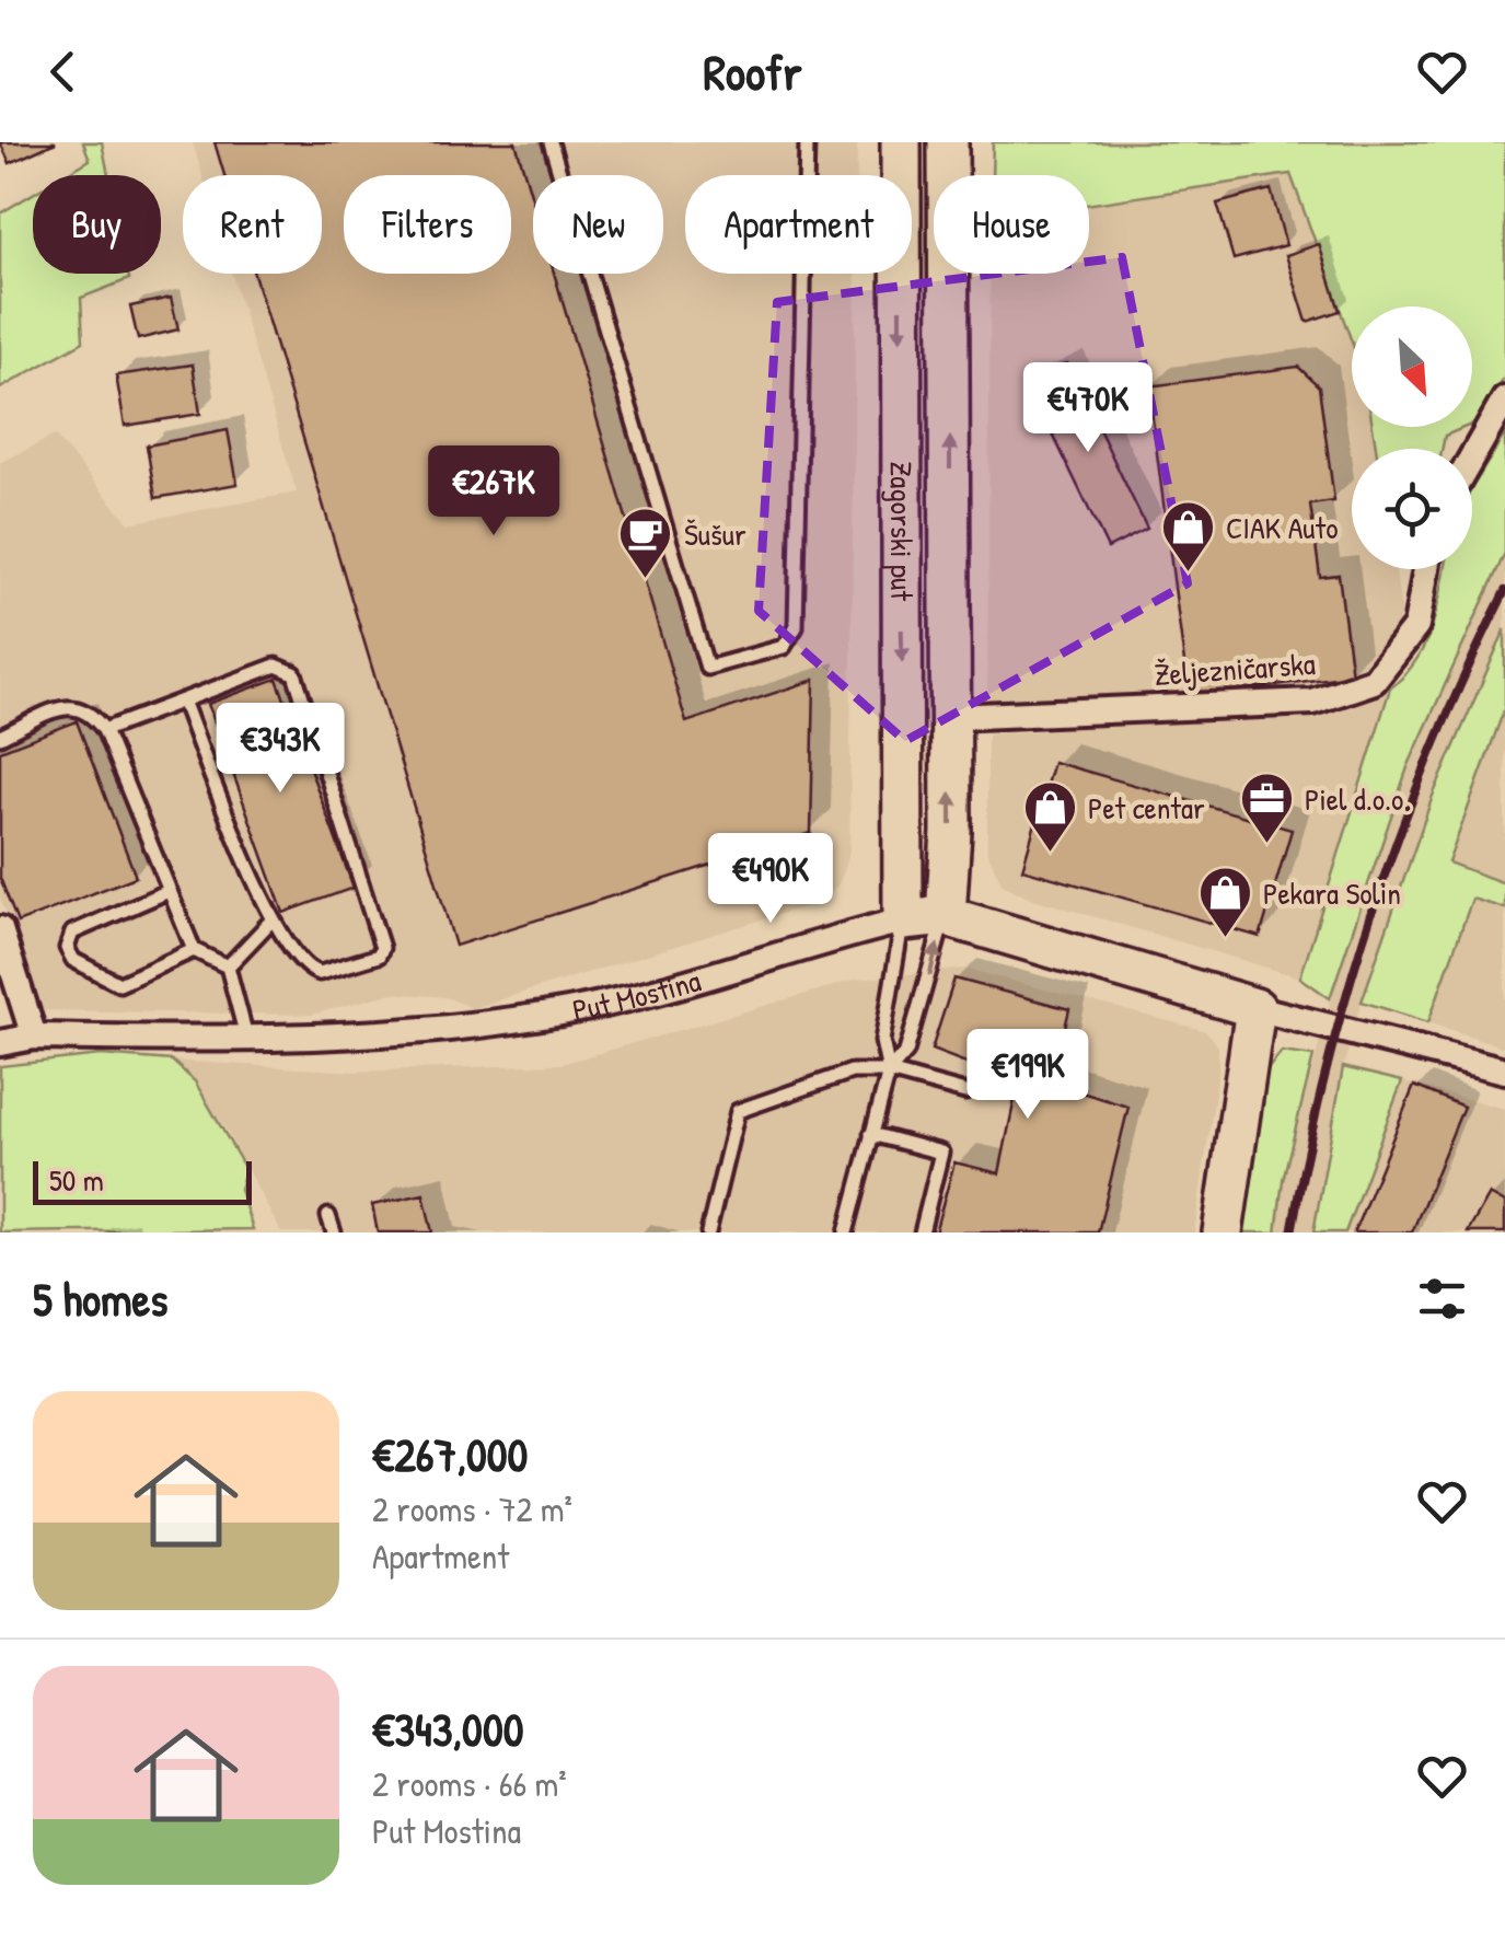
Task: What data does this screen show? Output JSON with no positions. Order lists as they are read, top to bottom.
{
  "streets": {
    "main road": ["Zagorski put", "Put Mostina"],
    "street": ["Željezničarska"]
  },
  "crossings": [
    ["Zagorski put", "Željezničarska"],
    ["Zagorski put", "Put Mostina"]
  ],
  "places": {
    "shop": ["CIAK Auto", "Pet centar", "Pekara Solin"],
    "cafe": ["Šušur"],
    "office": ["Piel d.o.o."]
  },
  "scale_bar": "50 m",
  "north": "bottom right",
  "page": {
    "header": "Roofr",
    "chip": [
      "Buy",
      "Rent",
      "Filters",
      "New",
      "Apartment",
      "House"
    ],
    "price": [
      "€470K",
      "€267K",
      "€343K",
      "€490K",
      "€199K"
    ],
    "scale": "50 m",
    "heading": "5 homes",
    "list": [
      {
        "name": "€267,000",
        "note": "2 rooms · 72 m² · Apartment"
      },
      {
        "name": "€343,000",
        "note": "2 rooms · 66 m² · Put Mostina"
      }
    ]
  }
}
